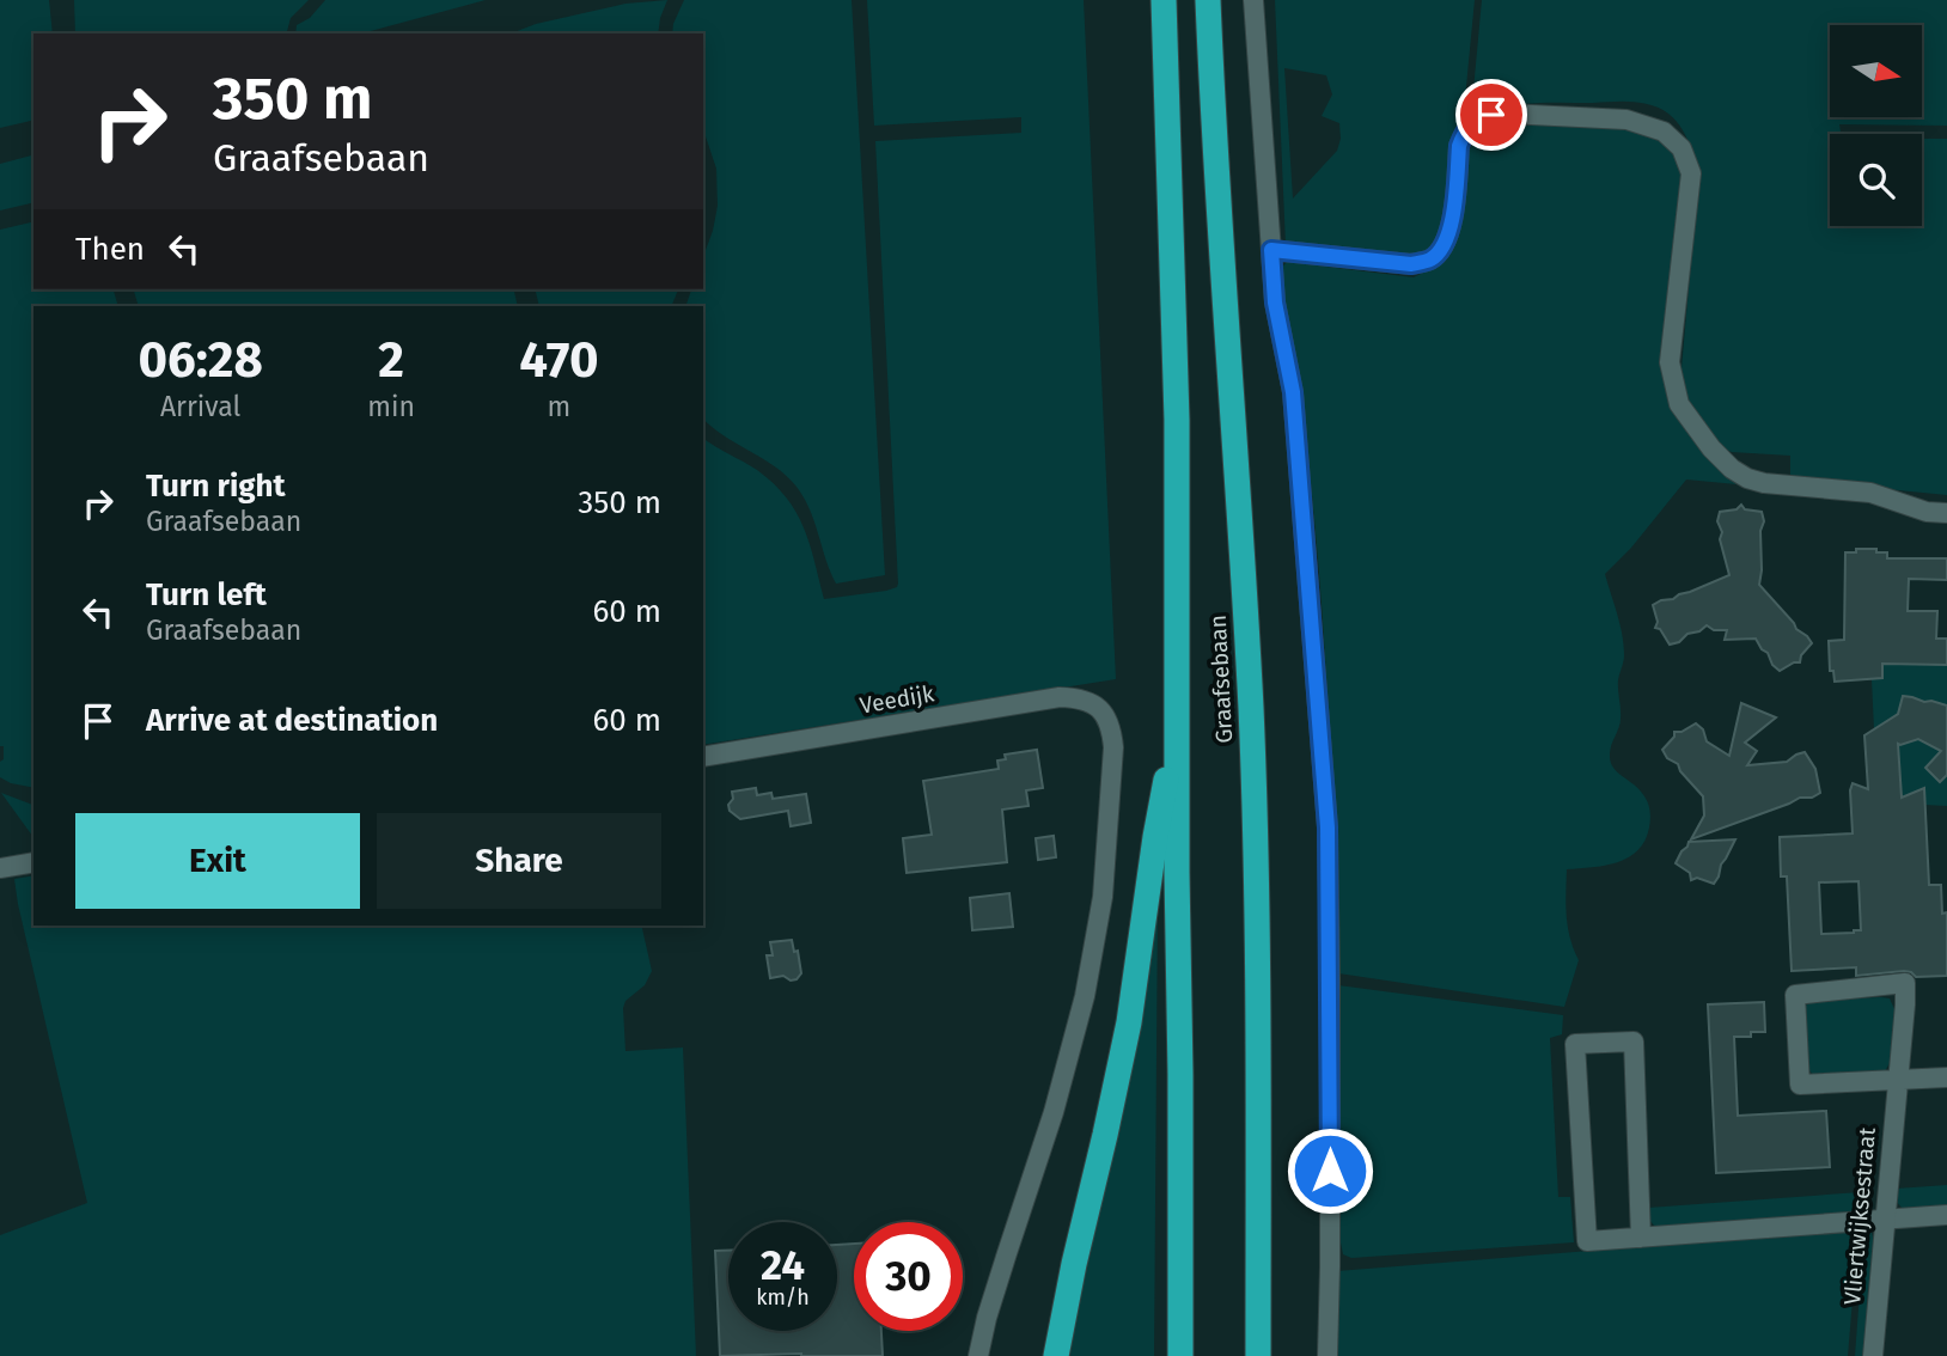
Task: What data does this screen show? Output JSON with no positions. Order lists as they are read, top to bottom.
{
  "streets": {
    "highway": ["Graafsebaan"],
    "street": ["Veedijk", "Vliertwijksestraat"]
  },
  "north": "right",
  "page": {
    "turn": ["350 m", "Graafsebaan"],
    "then": "Then",
    "eta": [
      "06:28",
      "Arrival",
      "2",
      "min",
      "470",
      "m"
    ],
    "list": [
      {
        "name": "Turn right",
        "note": "Graafsebaan",
        "value": "350 m"
      },
      {
        "name": "Turn left",
        "note": "Graafsebaan",
        "value": "60 m"
      },
      {
        "name": "Arrive at destination",
        "value": "60 m"
      }
    ],
    "buttons": ["Exit", "Share"],
    "speed": "24 km/h",
    "limit": "30"
  }
}
